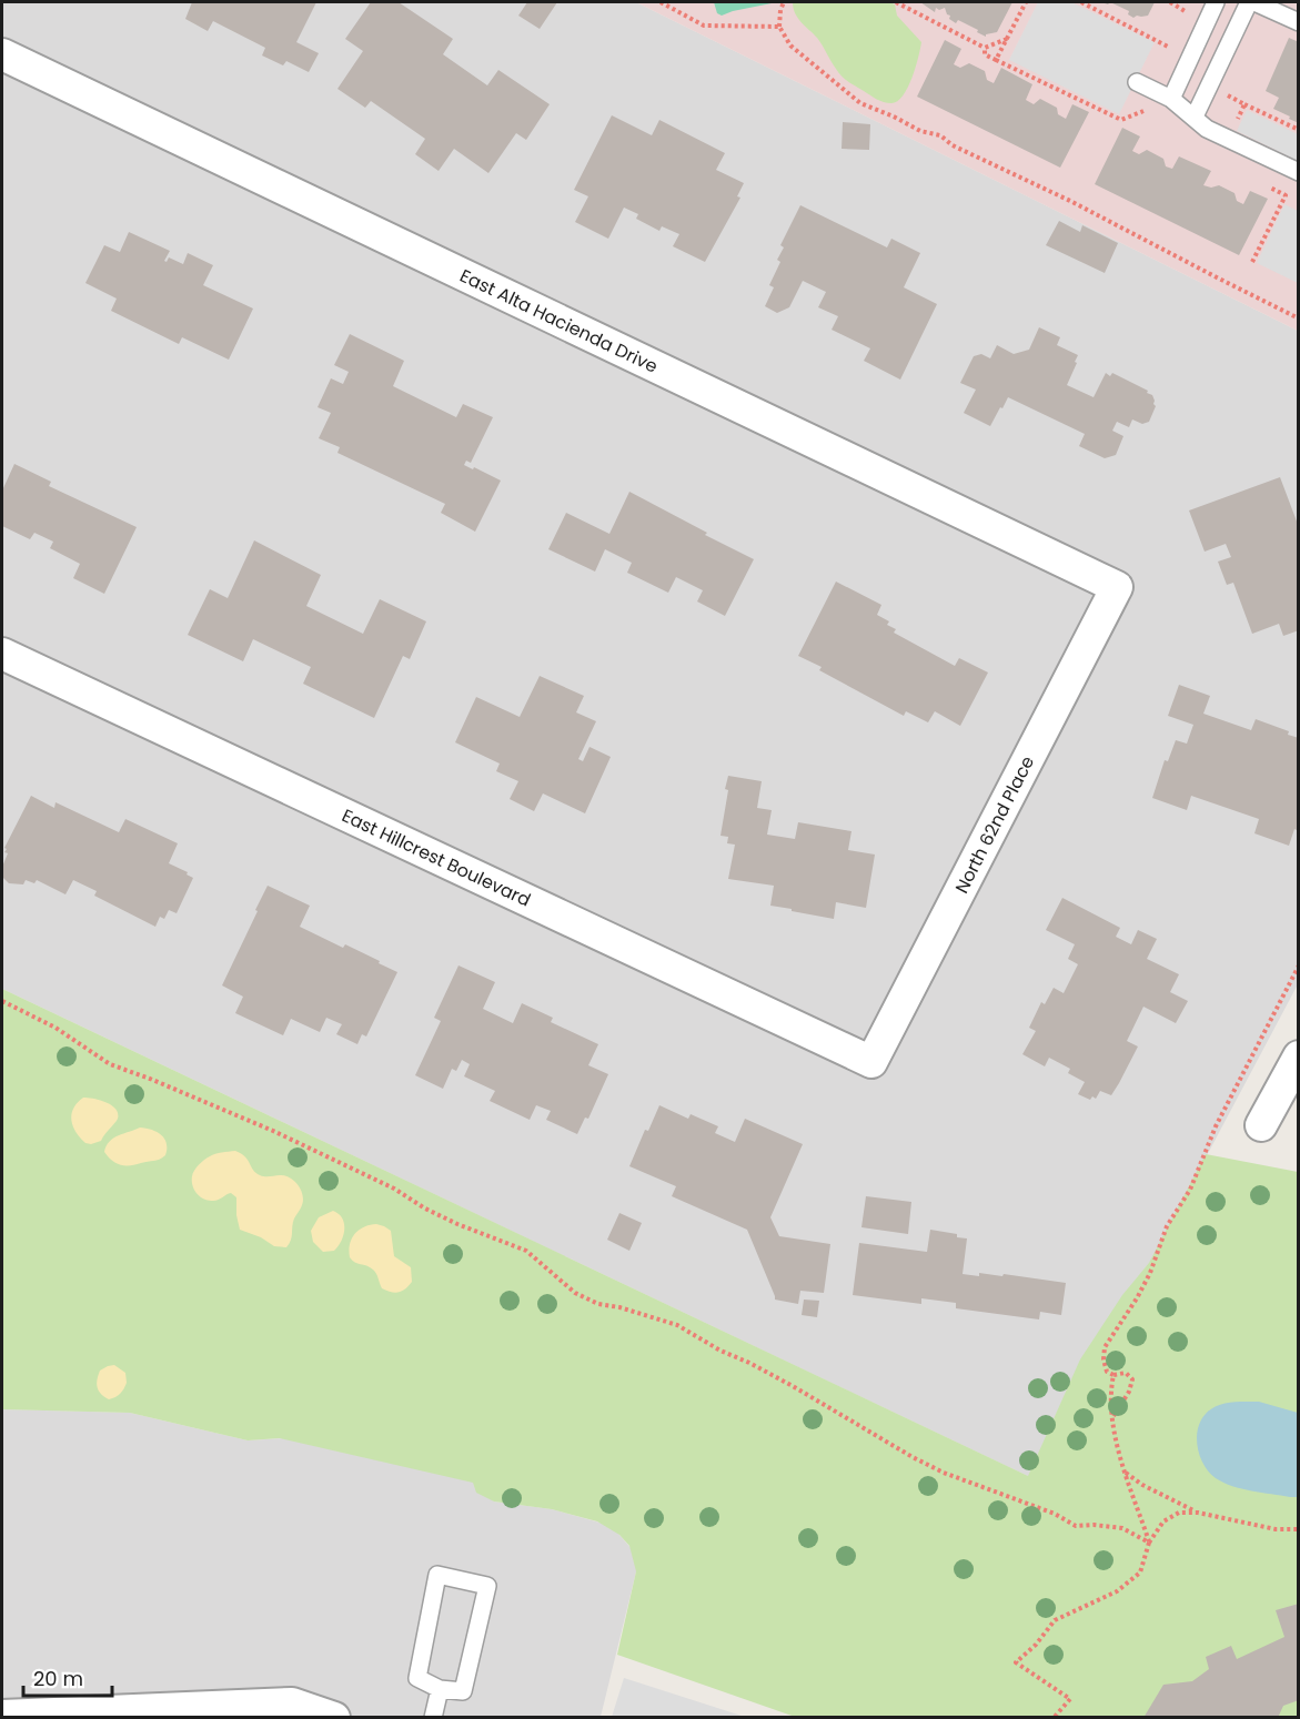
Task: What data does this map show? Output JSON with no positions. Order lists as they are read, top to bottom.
{
  "streets": {
    "street": ["East Alta Hacienda Drive", "North 62nd Place", "East Hillcrest Boulevard"]
  },
  "crossings": [
    ["East Alta Hacienda Drive", "North 62nd Place"],
    ["North 62nd Place", "East Hillcrest Boulevard"]
  ],
  "scale_bar": "20 m"
}
